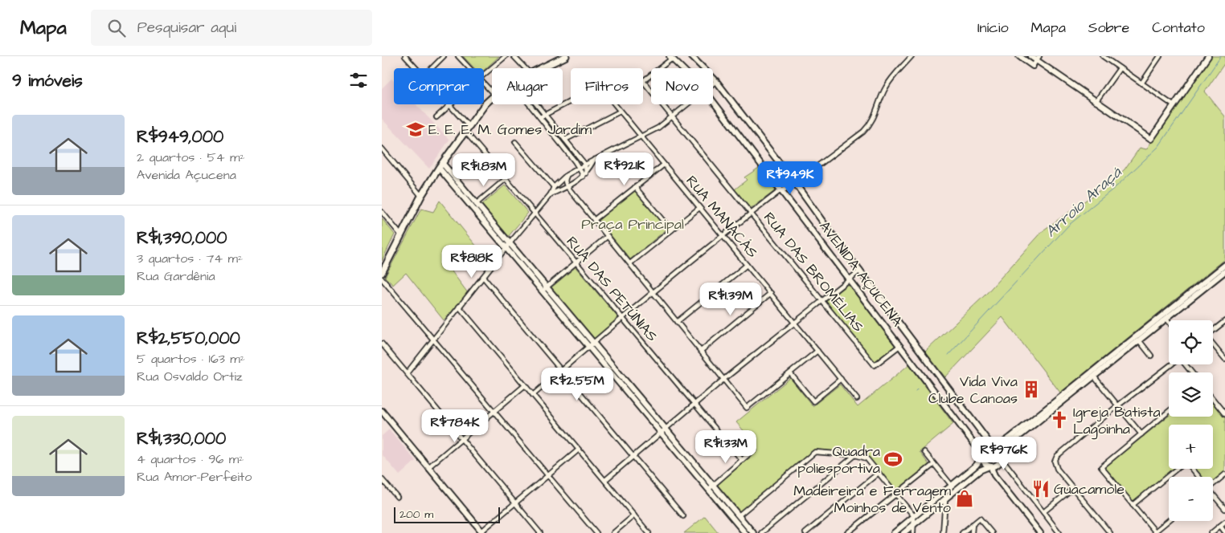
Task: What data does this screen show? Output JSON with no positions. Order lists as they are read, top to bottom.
{
  "streets": {
    "main road": ["AVENIDA AÇUCENA"],
    "street": ["RUA MANACÁS", "RUA DAS BROMÉLIAS", "RUA DAS PETÚNIAS"]
  },
  "crossings": [
    ["RUA DAS BROMÉLIAS", "AVENIDA AÇUCENA"]
  ],
  "water": ["Arroio Araçá"],
  "parks": ["Praça Principal"],
  "places": {
    "school or university": ["E. E. E. M. Gomes Jardim"],
    "building": ["Vida Viva Clube Canoas"],
    "church": ["Igreja Batista Lagoinha"],
    "sports": ["Quadra poliesportiva"],
    "restaurant": ["Guacamole"],
    "shop": ["Madeireira e Ferragem Moinhos de Vento"]
  },
  "scale_bar": "200 m",
  "page": {
    "header": "Mapa",
    "search": "Pesquisar aqui",
    "nav": [
      "Início",
      "Mapa",
      "Sobre",
      "Contato"
    ],
    "heading": "9 imóveis",
    "chip": [
      "Comprar",
      "Alugar",
      "Filtros",
      "Novo"
    ],
    "list": [
      {
        "name": "R$949,000",
        "note": "2 quartos · 54 m² · Avenida Açucena"
      },
      {
        "name": "R$1,390,000",
        "note": "3 quartos · 74 m² · Rua Gardênia"
      },
      {
        "name": "R$2,550,000",
        "note": "5 quartos · 163 m² · Rua Osvaldo Ortiz"
      },
      {
        "name": "R$1,330,000",
        "note": "4 quartos · 96 m² · Rua Amor-Perfeito"
      }
    ],
    "price": [
      "R$921K",
      "R$1.83M",
      "R$949K",
      "R$818K",
      "R$1.39M",
      "R$2.55M",
      "R$784K",
      "R$1.33M",
      "R$976K"
    ],
    "map_buttons": ["+", "−"],
    "scale": "200 m"
  }
}
